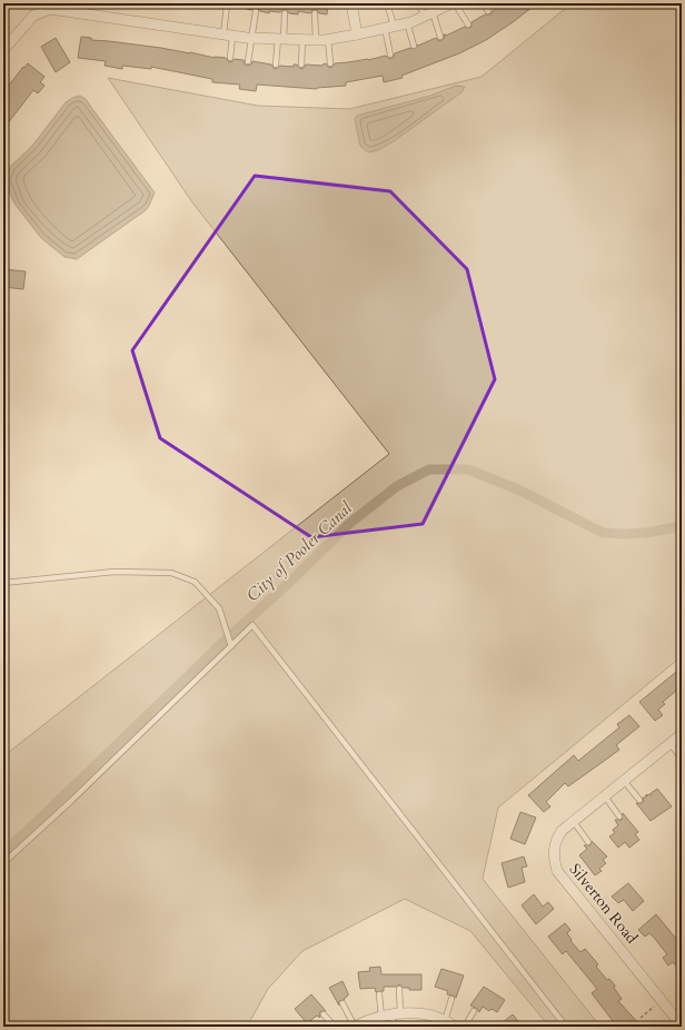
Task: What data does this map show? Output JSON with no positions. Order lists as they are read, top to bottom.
{
  "streets": {
    "street": ["Silverton Road"]
  },
  "water": ["City of Pooler Canal"]
}
